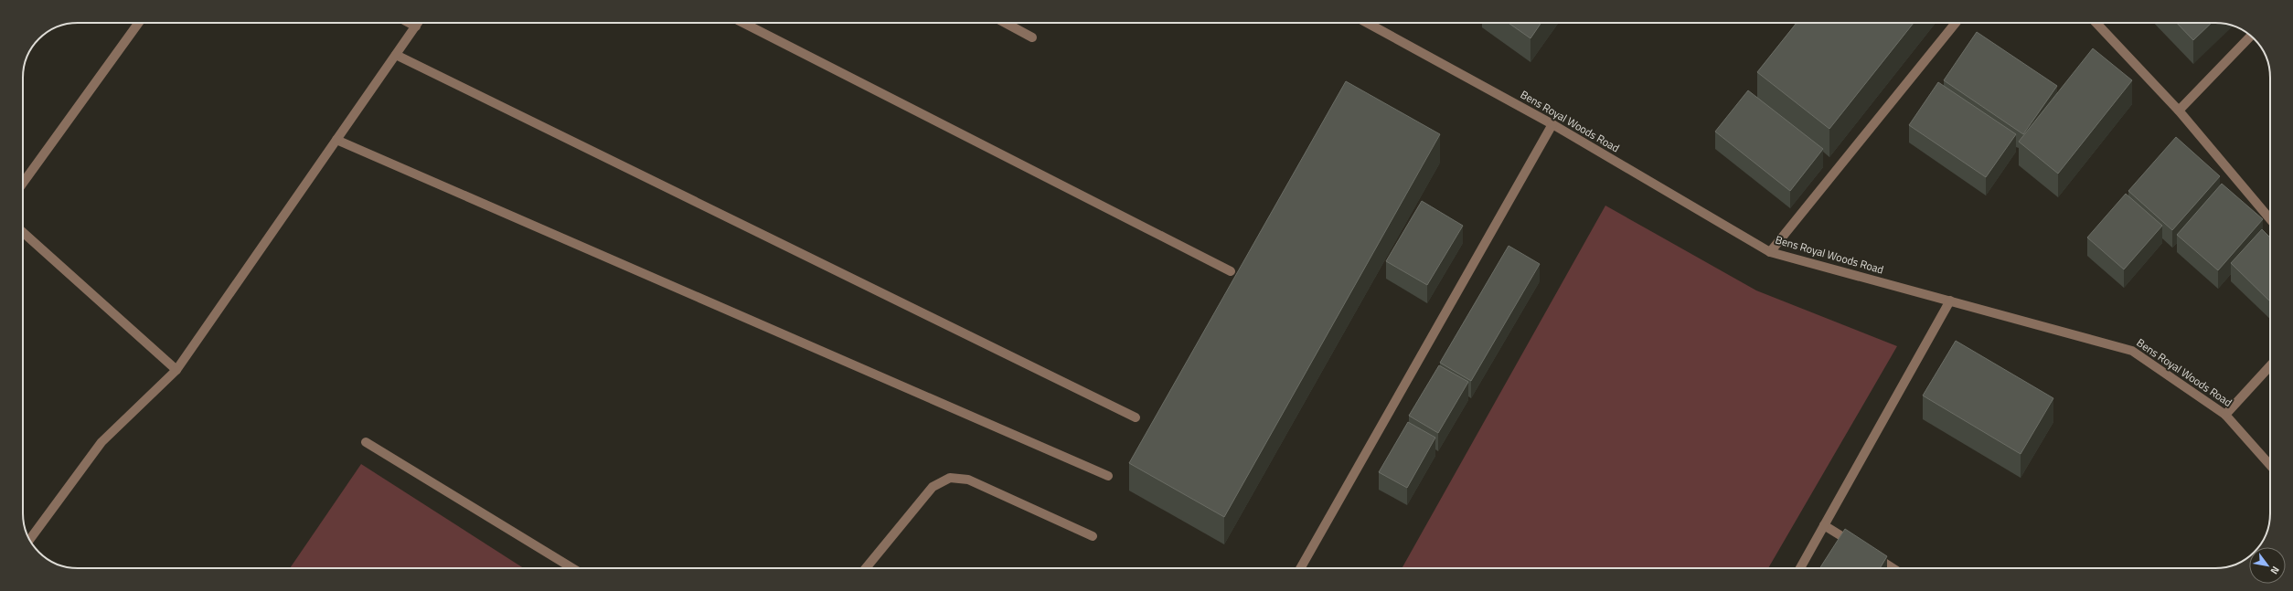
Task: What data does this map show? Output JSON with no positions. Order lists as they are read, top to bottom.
{
  "streets": {
    "street": ["Bens Royal Woods Road"]
  },
  "north": "bottom right"
}
